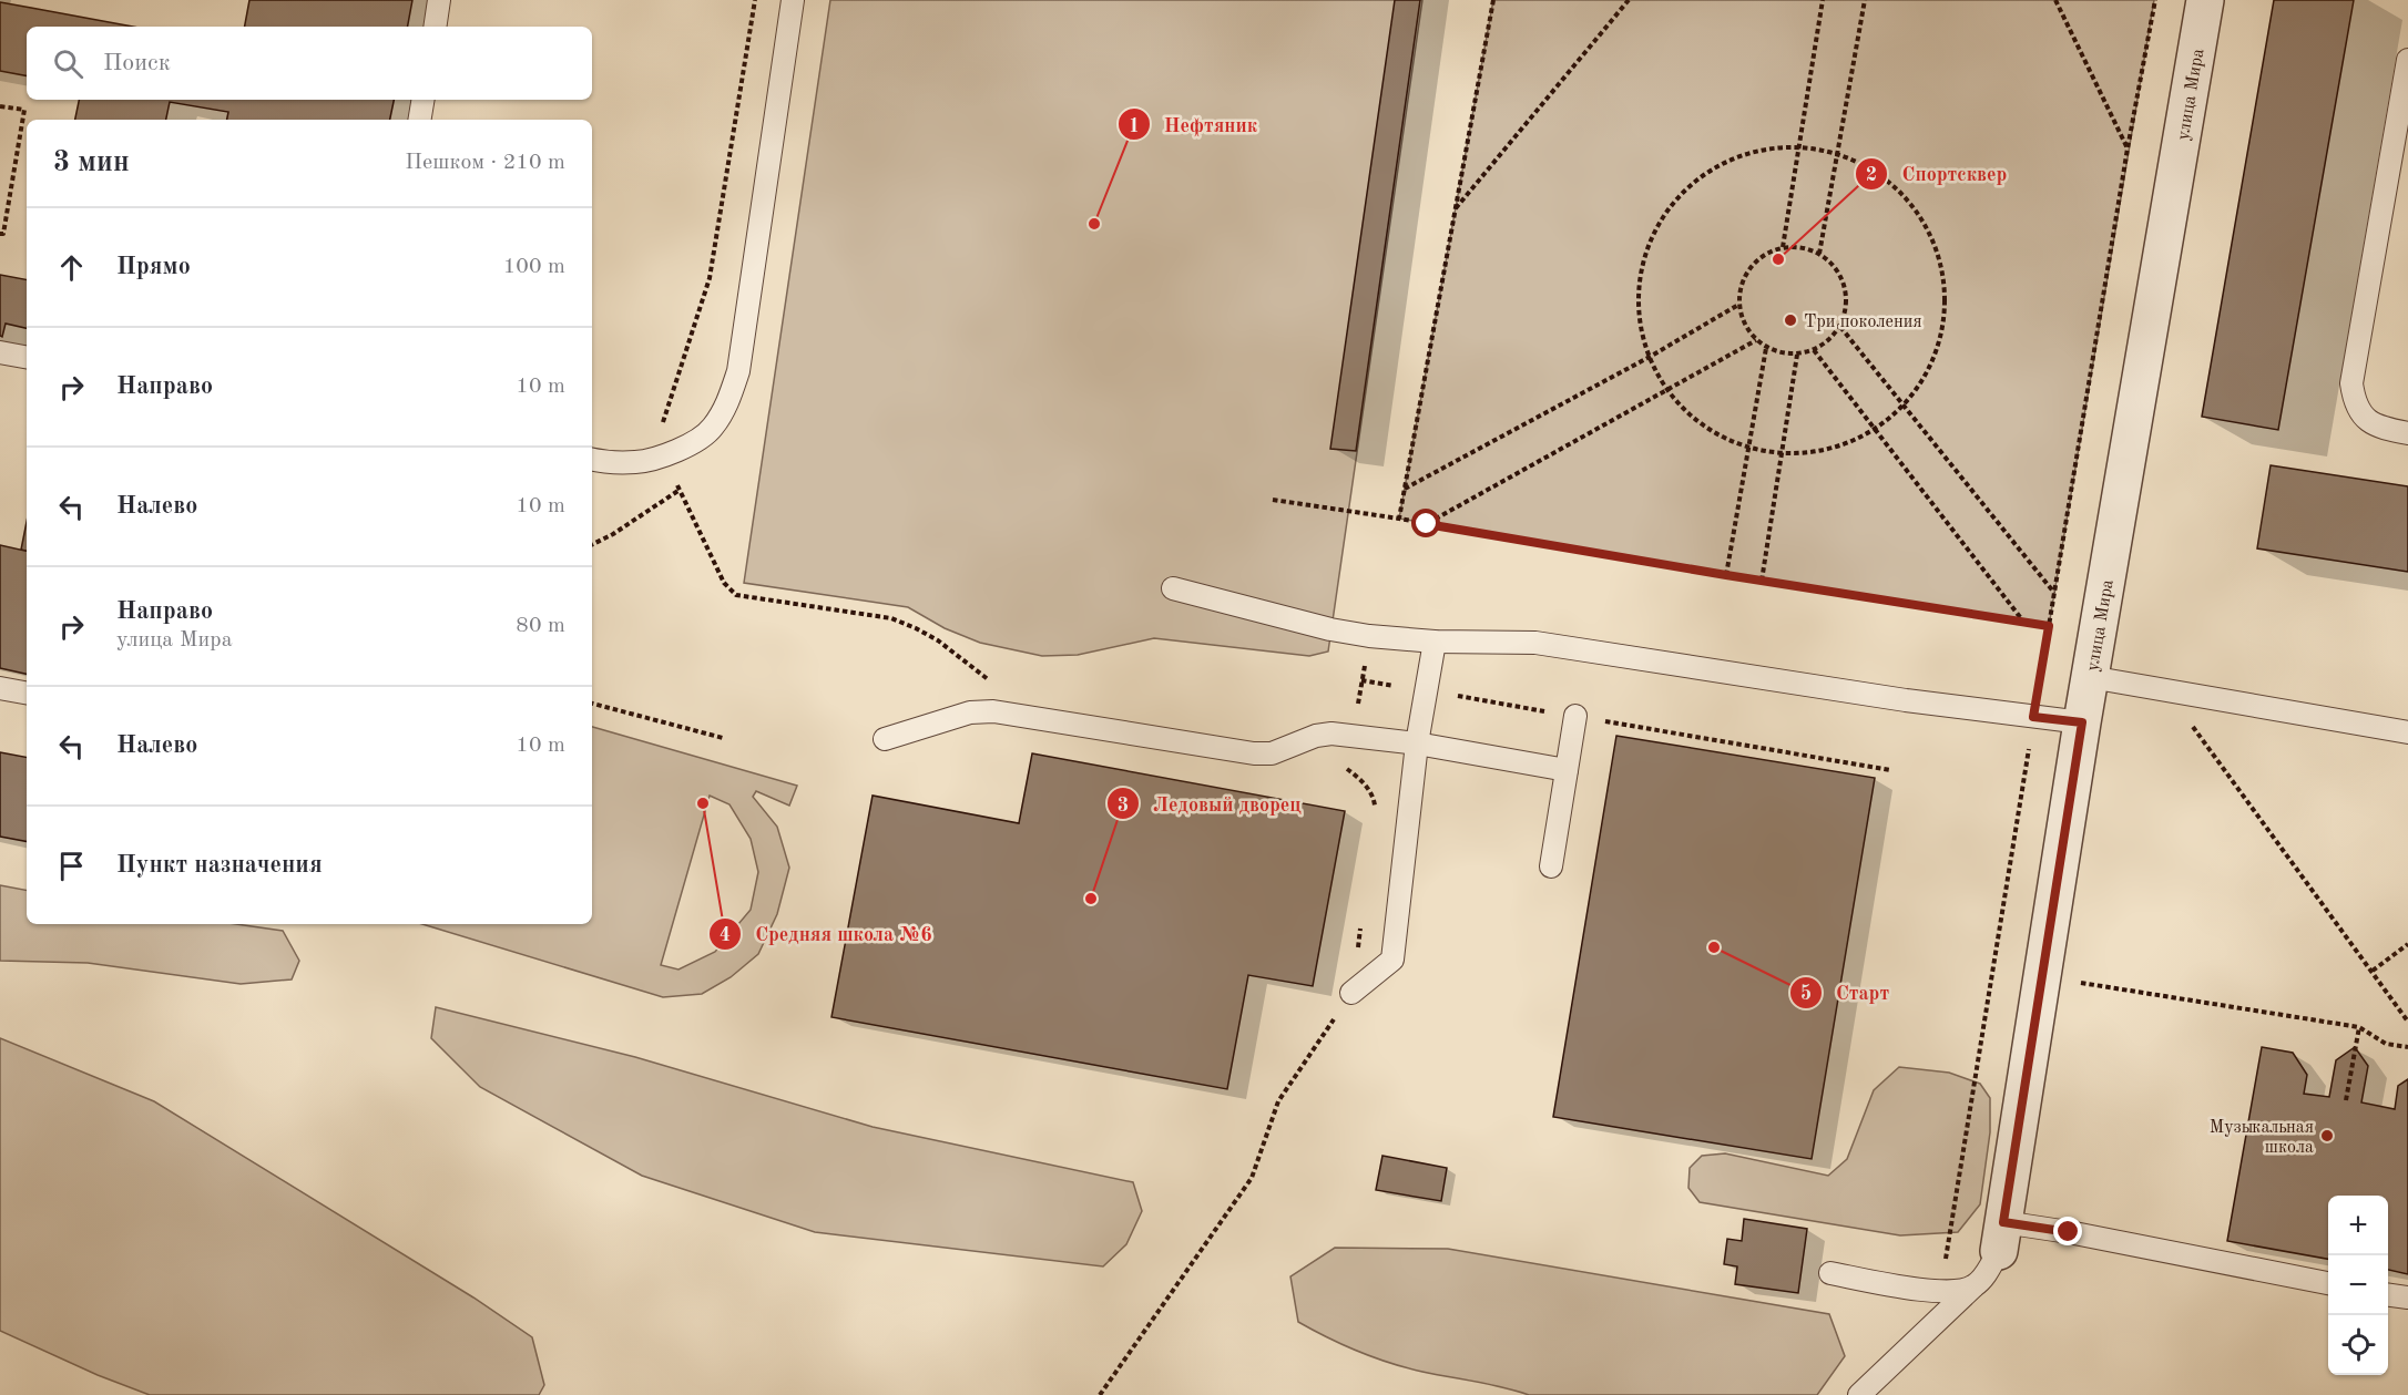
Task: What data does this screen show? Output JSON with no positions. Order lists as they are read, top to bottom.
{
  "streets": {
    "street": ["улица Мира"]
  },
  "places": [
    "Нефтяник",
    "Спортсквер",
    "Три поколения",
    "Средняя школа №6",
    "Ледовый дворец",
    "Старт",
    "Музыкальная школа"
  ],
  "page": {
    "search": "Поиск",
    "heading": ["3 мин", "Пешком · 210 m"],
    "list": [
      ["Прямо", "100 m"],
      ["Направо", "10 m"],
      ["Налево", "10 m"],
      ["Направо", "улица Мира", "80 m"],
      ["Налево", "10 m"],
      "Пункт назначения"
    ],
    "map_buttons": ["+", "−"]
  }
}
